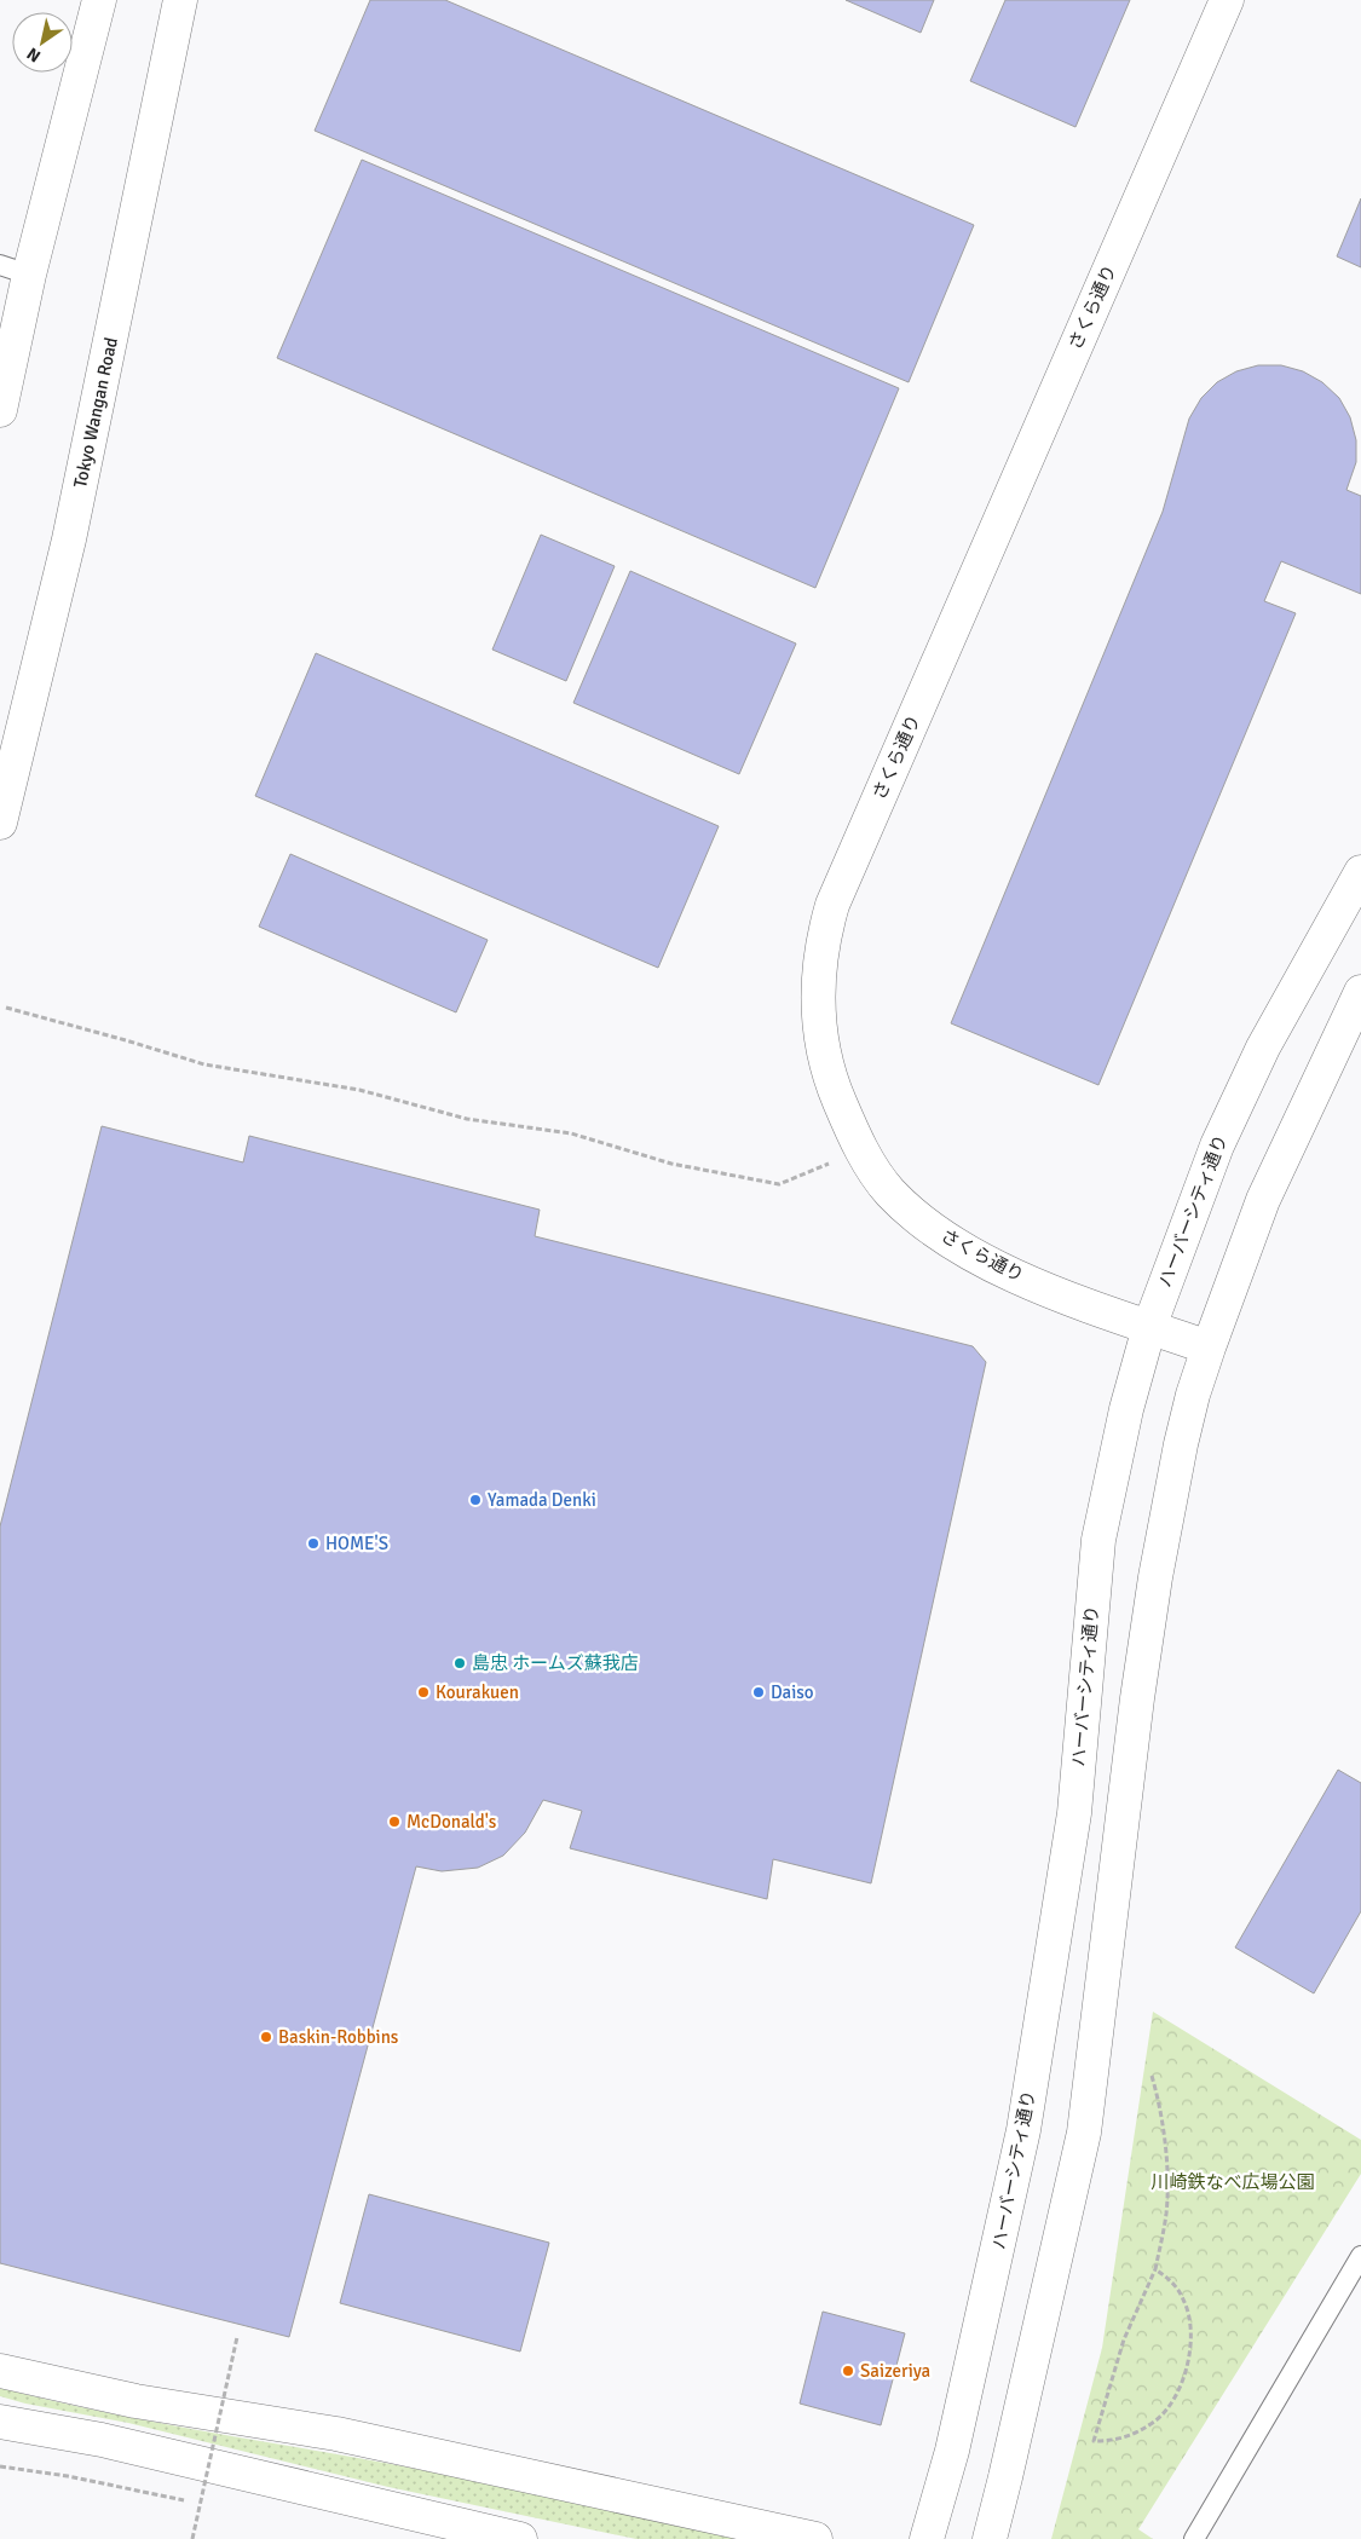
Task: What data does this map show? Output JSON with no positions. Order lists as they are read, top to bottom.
{
  "streets": {
    "main road": ["さくら通り", "Tokyo Wangan Road", "ハーバーシティ通り"]
  },
  "crossings": [
    ["さくら通り", "ハーバーシティ通り"]
  ],
  "parks": ["川崎鉄なべ広場公園"],
  "places": [
    "Yamada Denki",
    "HOME'S",
    "島忠 ホームズ蘇我店",
    "Kourakuen",
    "Daiso",
    "McDonald's",
    "Baskin-Robbins",
    "Saizeriya"
  ],
  "north": "bottom left"
}
